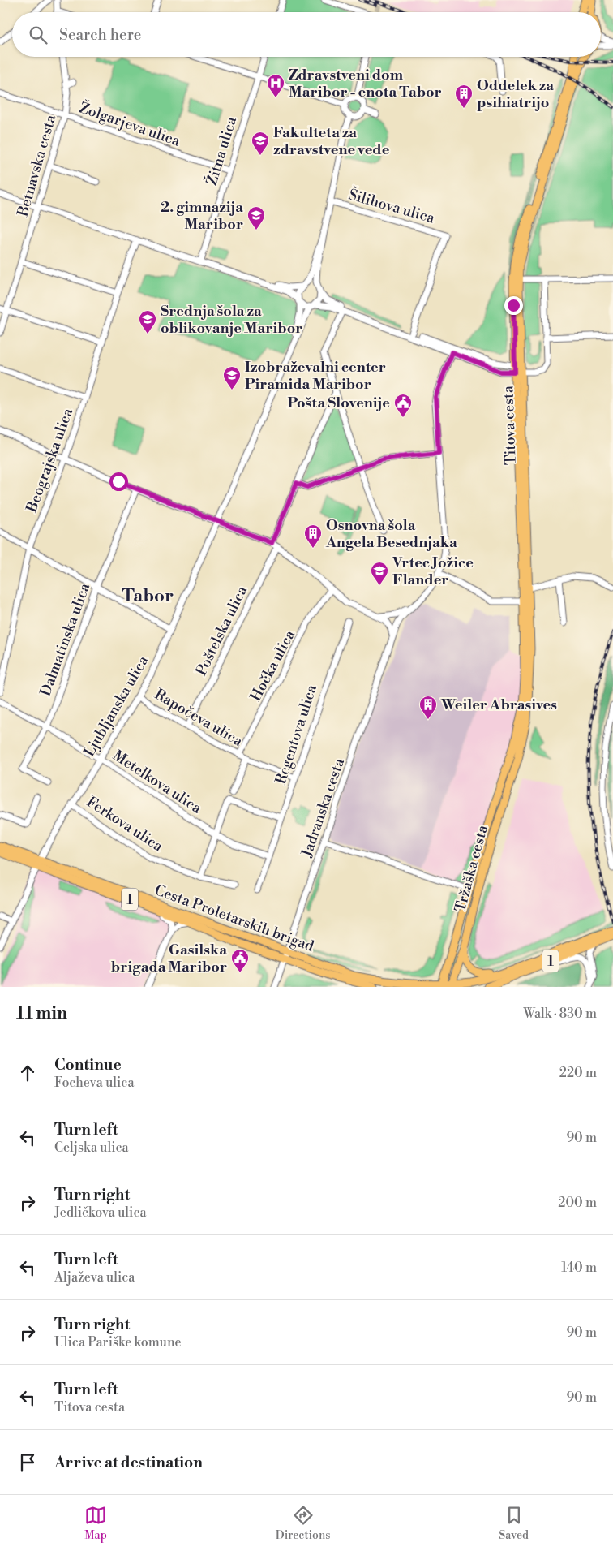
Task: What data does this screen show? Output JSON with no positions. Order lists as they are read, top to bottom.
{
  "streets": {
    "main road": [
      "Titova cesta",
      "Tržaška cesta",
      "1",
      "Cesta Proletarskih brigad"
    ],
    "street": [
      "Žolgarjeva ulica",
      "Žitna ulica",
      "Betnavska cesta",
      "Šilihova ulica",
      "Beograjska ulica",
      "Poštelska ulica",
      "Dalmatinska ulica",
      "Hočka ulica",
      "Ljubljanska ulica",
      "Rapočeva ulica",
      "Regentova ulica",
      "Metelkova ulica",
      "Jadranska cesta",
      "Ferkova ulica"
    ]
  },
  "crossings": [
    ["Žolgarjeva ulica", "Žitna ulica"],
    ["Žolgarjeva ulica", "Betnavska cesta"],
    ["Titova cesta", "Tržaška cesta"],
    ["Poštelska ulica", "Rapočeva ulica"],
    ["Dalmatinska ulica", "Metelkova ulica"],
    ["Hočka ulica", "Rapočeva ulica"],
    ["Ljubljanska ulica", "Rapočeva ulica"],
    ["Ljubljanska ulica", "Metelkova ulica"],
    ["Ljubljanska ulica", "Ferkova ulica"],
    ["Ljubljanska ulica", "Cesta Proletarskih brigad"],
    ["Rapočeva ulica", "Regentova ulica"],
    ["Regentova ulica", "Metelkova ulica"],
    ["Metelkova ulica", "Ferkova ulica"],
    ["Jadranska cesta", "Tržaška cesta"],
    ["Jadranska cesta", "Cesta Proletarskih brigad"],
    ["Tržaška cesta", "1"],
    ["Tržaška cesta", "Cesta Proletarskih brigad"],
    ["1", "Cesta Proletarskih brigad"]
  ],
  "districts": ["Tabor"],
  "places": {
    "hospital": ["Zdravstveni dom Maribor - enota Tabor"],
    "building": ["Oddelek za psihiatrijo", "Osnovna šola Angela Besednjaka", "Weiler Abrasives"],
    "school or university": [
      "Fakulteta za zdravstvene vede",
      "2. gimnazija Maribor",
      "Srednja šola za oblikovanje Maribor",
      "Izobraževalni center Piramida Maribor",
      "Vrtec Jožice Flander"
    ],
    "public building": ["Pošta Slovenije", "Gasilska brigada Maribor"]
  },
  "page": {
    "search": "Search here",
    "heading": ["11 min", "Walk · 830 m"],
    "list": [
      ["Continue", "Focheva ulica", "220 m"],
      ["Turn left", "Celjska ulica", "90 m"],
      ["Turn right", "Jedličkova ulica", "200 m"],
      ["Turn left", "Aljaževa ulica", "140 m"],
      ["Turn right", "Ulica Pariške komune", "90 m"],
      ["Turn left", "Titova cesta", "90 m"],
      "Arrive at destination"
    ],
    "nav": ["Map", "Directions", "Saved"]
  }
}
